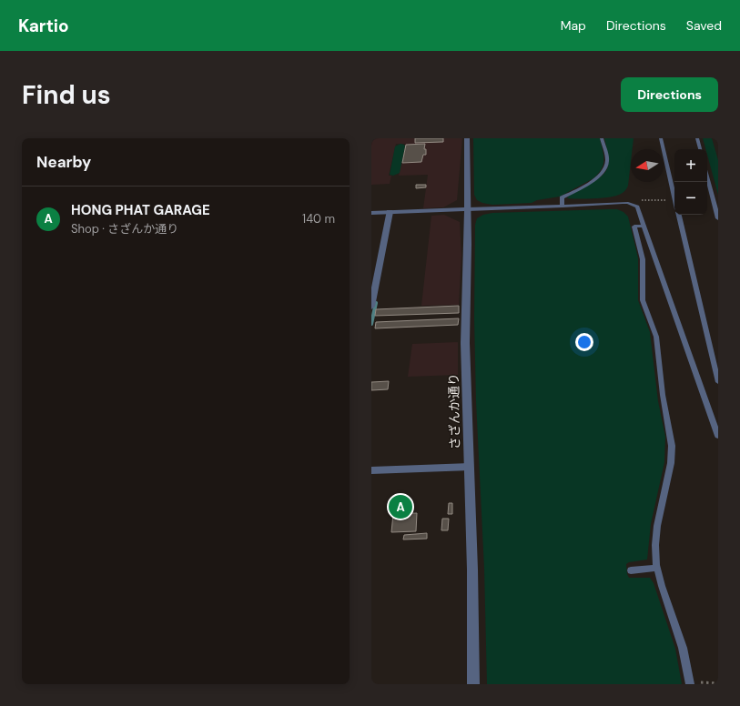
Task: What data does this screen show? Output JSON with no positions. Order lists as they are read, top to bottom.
{
  "streets": {
    "street": ["さざんか通り"]
  },
  "north": "left",
  "page": {
    "header": "Kartio",
    "nav": ["Map", "Directions", "Saved"],
    "buttons": "Directions",
    "title": "Find us",
    "heading": "Nearby",
    "map_buttons": ["+", "−"],
    "list": [
      {
        "mark": "A",
        "name": "HONG PHAT GARAGE",
        "note": "Shop · さざんか通り",
        "value": "140 m"
      }
    ],
    "pins": "A"
  }
}
